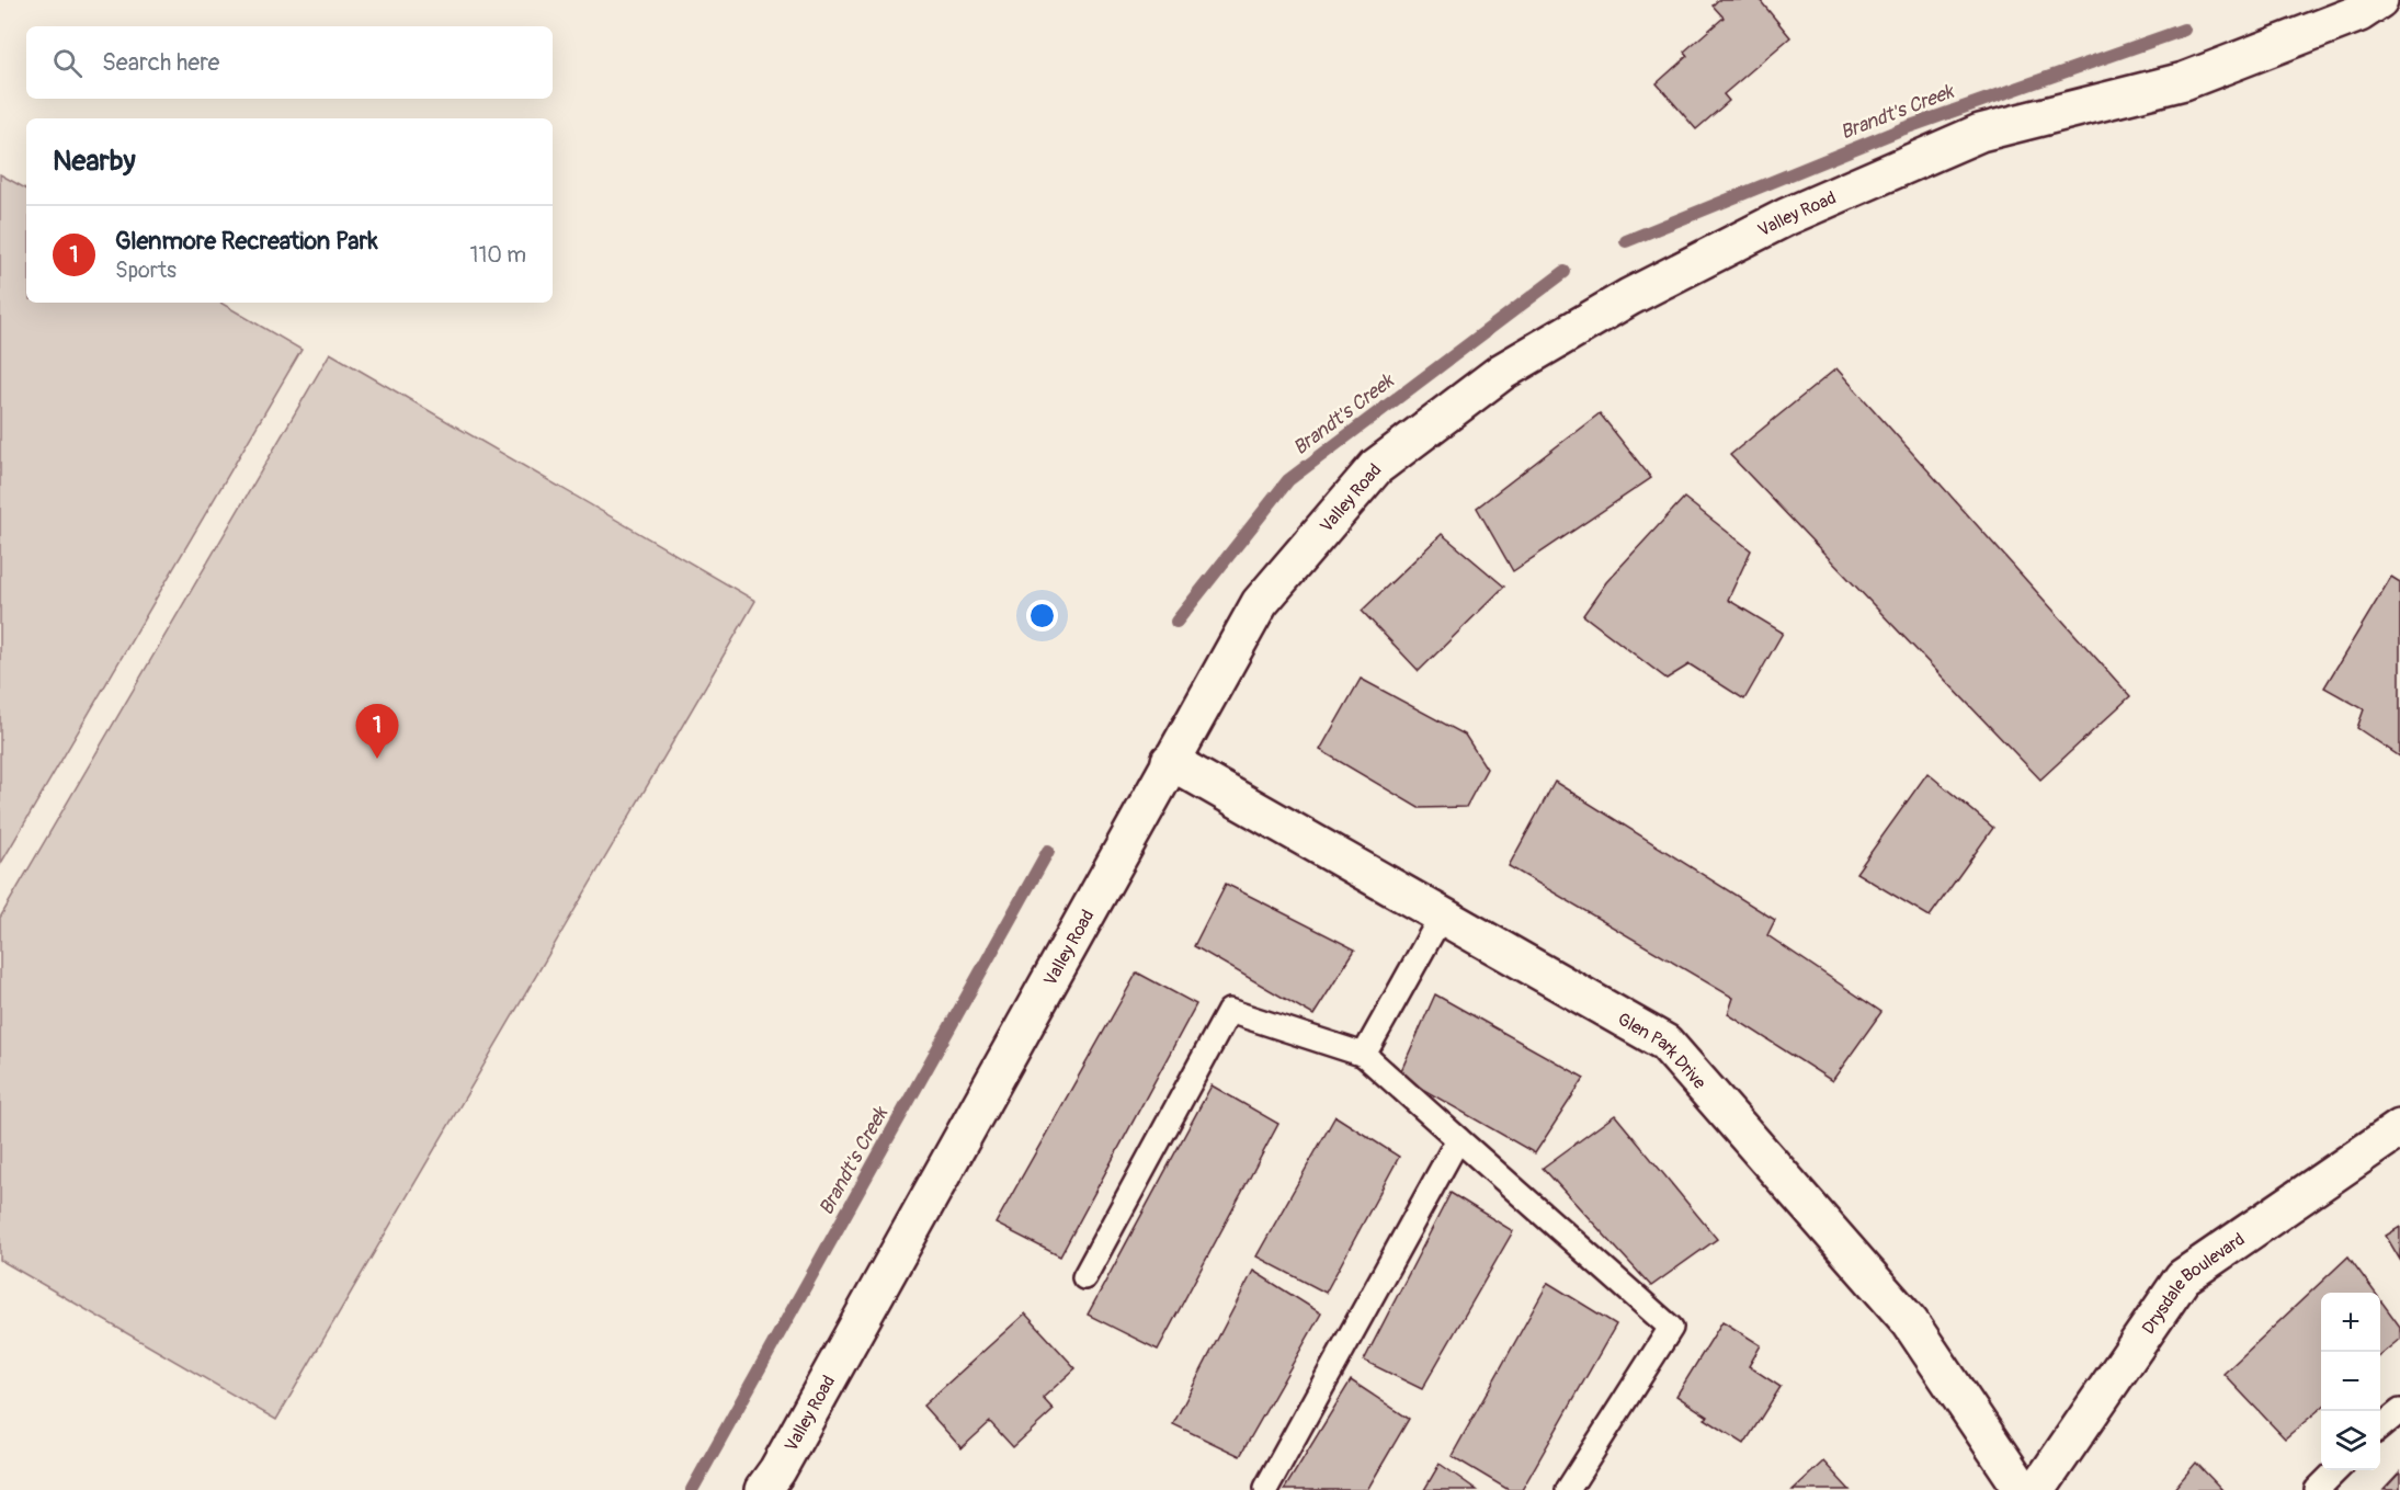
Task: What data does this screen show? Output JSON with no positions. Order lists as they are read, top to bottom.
{
  "streets": {
    "street": ["Valley Road", "Glen Park Drive", "Drysdale Boulevard"]
  },
  "crossings": [
    ["Valley Road", "Glen Park Drive"]
  ],
  "water": ["Brandt's Creek"],
  "page": {
    "search": "Search here",
    "heading": "Nearby",
    "list": [
      {
        "mark": "1",
        "name": "Glenmore Recreation Park",
        "note": "Sports",
        "value": "110 m"
      }
    ],
    "pins": "1",
    "map_buttons": ["+", "−"]
  }
}
